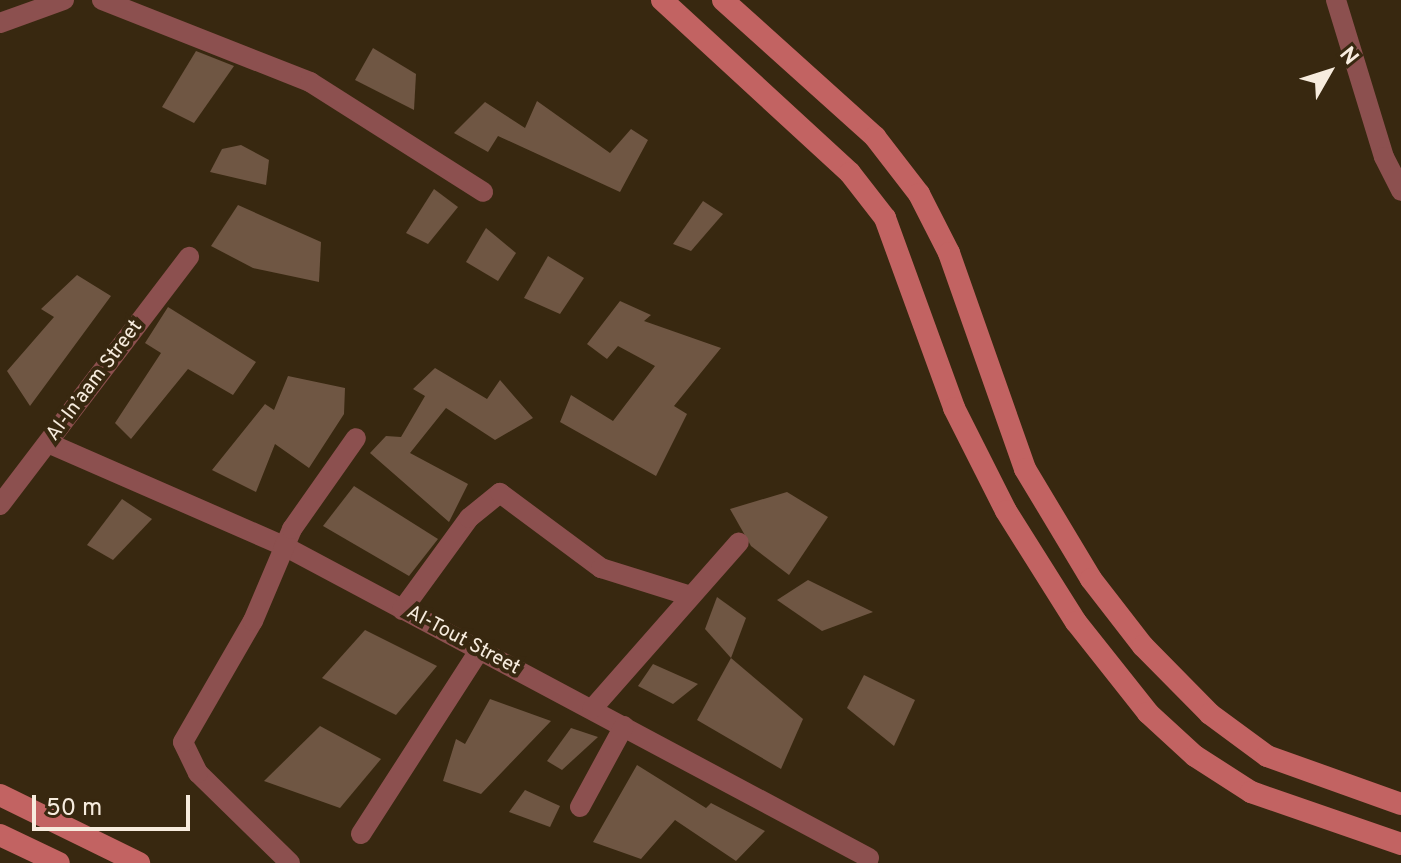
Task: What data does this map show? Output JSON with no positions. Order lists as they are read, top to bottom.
{
  "streets": {
    "street": ["Al-In’aam Street", "Al-Tout Street"]
  },
  "crossings": [
    ["Al-In’aam Street", "Al-Tout Street"]
  ],
  "scale_bar": "50 m",
  "north": "top right"
}
